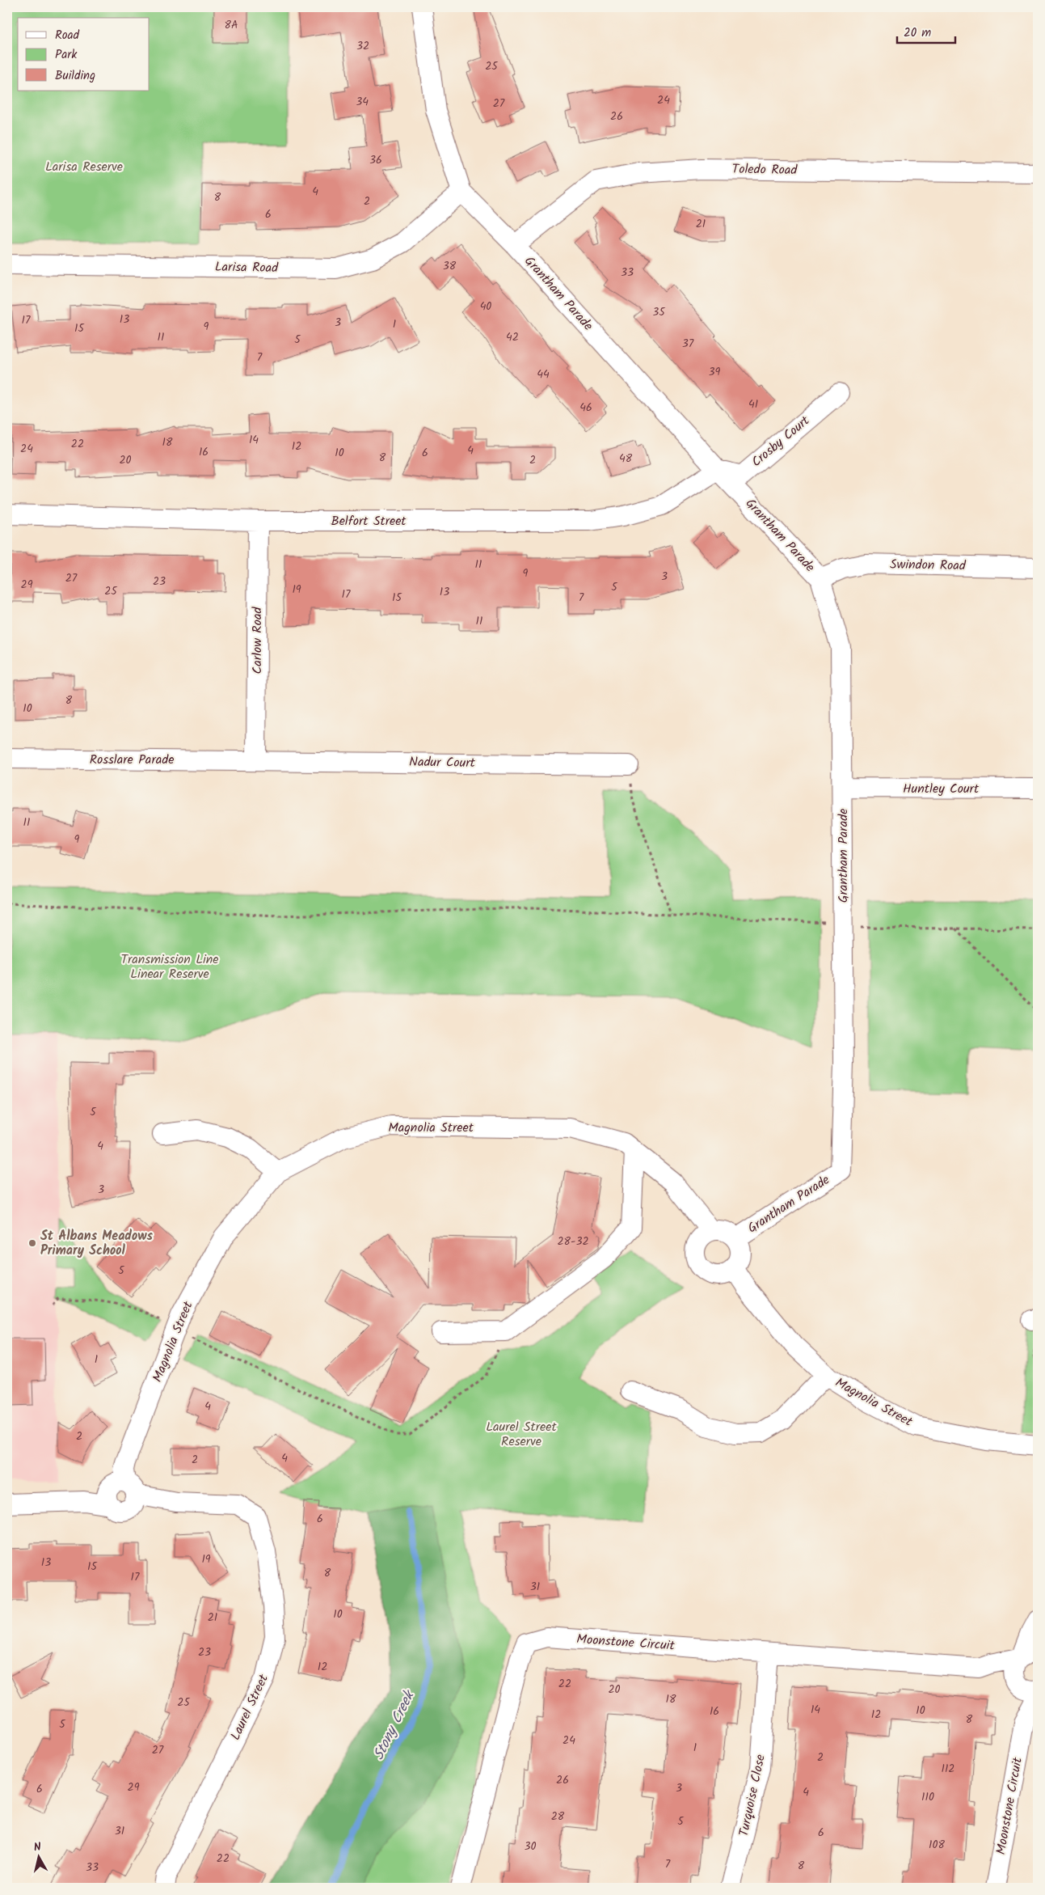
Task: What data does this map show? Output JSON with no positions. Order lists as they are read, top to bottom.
{
  "streets": {
    "street": [
      "Toledo Road",
      "Larisa Road",
      "Grantham Parade",
      "Crosby Court",
      "Belfort Street",
      "Swindon Road",
      "Carlow Road",
      "Rosslare Parade",
      "Nadur Court",
      "Huntley Court",
      "Magnolia Street",
      "Moonstone Circuit",
      "Laurel Street",
      "Turquoise Close"
    ]
  },
  "crossings": [
    ["Toledo Road", "Grantham Parade"],
    ["Larisa Road", "Grantham Parade"],
    ["Grantham Parade", "Crosby Court"],
    ["Grantham Parade", "Belfort Street"],
    ["Grantham Parade", "Swindon Road"],
    ["Grantham Parade", "Huntley Court"],
    ["Grantham Parade", "Magnolia Street"],
    ["Crosby Court", "Belfort Street"],
    ["Belfort Street", "Carlow Road"],
    ["Carlow Road", "Rosslare Parade"],
    ["Carlow Road", "Nadur Court"],
    ["Rosslare Parade", "Nadur Court"],
    ["Magnolia Street", "Laurel Street"],
    ["Moonstone Circuit", "Turquoise Close"]
  ],
  "water": ["Stony Creek"],
  "parks": ["Larisa Reserve", "Transmission Line Linear Reserve", "Laurel Street Reserve"],
  "places": ["St Albans Meadows Primary School"],
  "house_numbers": [
    "8A",
    "32",
    "25",
    "24",
    "34",
    "27",
    "26",
    "36",
    "4",
    "8",
    "2",
    "6",
    "21",
    "38",
    "33",
    "40",
    "35",
    "13",
    "17",
    "3",
    "1",
    "9",
    "15",
    "11",
    "42",
    "5",
    "37",
    "7",
    "39",
    "44",
    "41",
    "46",
    "14",
    "18",
    "22",
    "12",
    "24",
    "4",
    "16",
    "10",
    "6",
    "8",
    "48",
    "20",
    "2",
    "11",
    "9",
    "3",
    "27",
    "23",
    "29",
    "5",
    "19",
    "25",
    "13",
    "17",
    "15",
    "7",
    "11",
    "8",
    "10",
    "11",
    "9",
    "5",
    "4",
    "3",
    "28-32",
    "5",
    "1",
    "4",
    "2",
    "4",
    "2",
    "6",
    "19",
    "13",
    "15",
    "8",
    "17",
    "31",
    "10",
    "21",
    "23",
    "12",
    "22",
    "20",
    "18",
    "25",
    "14",
    "10",
    "16",
    "12",
    "8",
    "5",
    "24",
    "1",
    "27",
    "2",
    "112",
    "26",
    "29",
    "3",
    "6",
    "4",
    "110",
    "28",
    "5",
    "31",
    "6",
    "108",
    "30",
    "22",
    "7",
    "8",
    "33"
  ],
  "legend": ["Road", "Park", "Building"],
  "scale_bar": "20 m",
  "north": "top"
}
